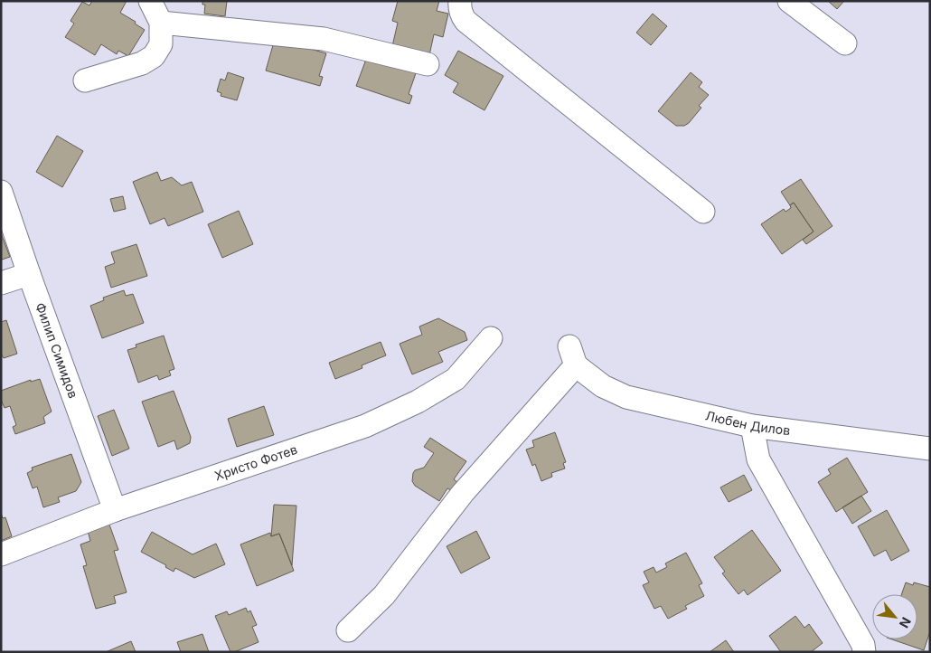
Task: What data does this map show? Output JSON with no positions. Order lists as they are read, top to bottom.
{
  "streets": {
    "street": ["Филип Симидов", "Любен Дилов", "Христо Фотев"]
  },
  "crossings": [
    ["Филип Симидов", "Христо Фотев"]
  ],
  "north": "bottom right"
}
